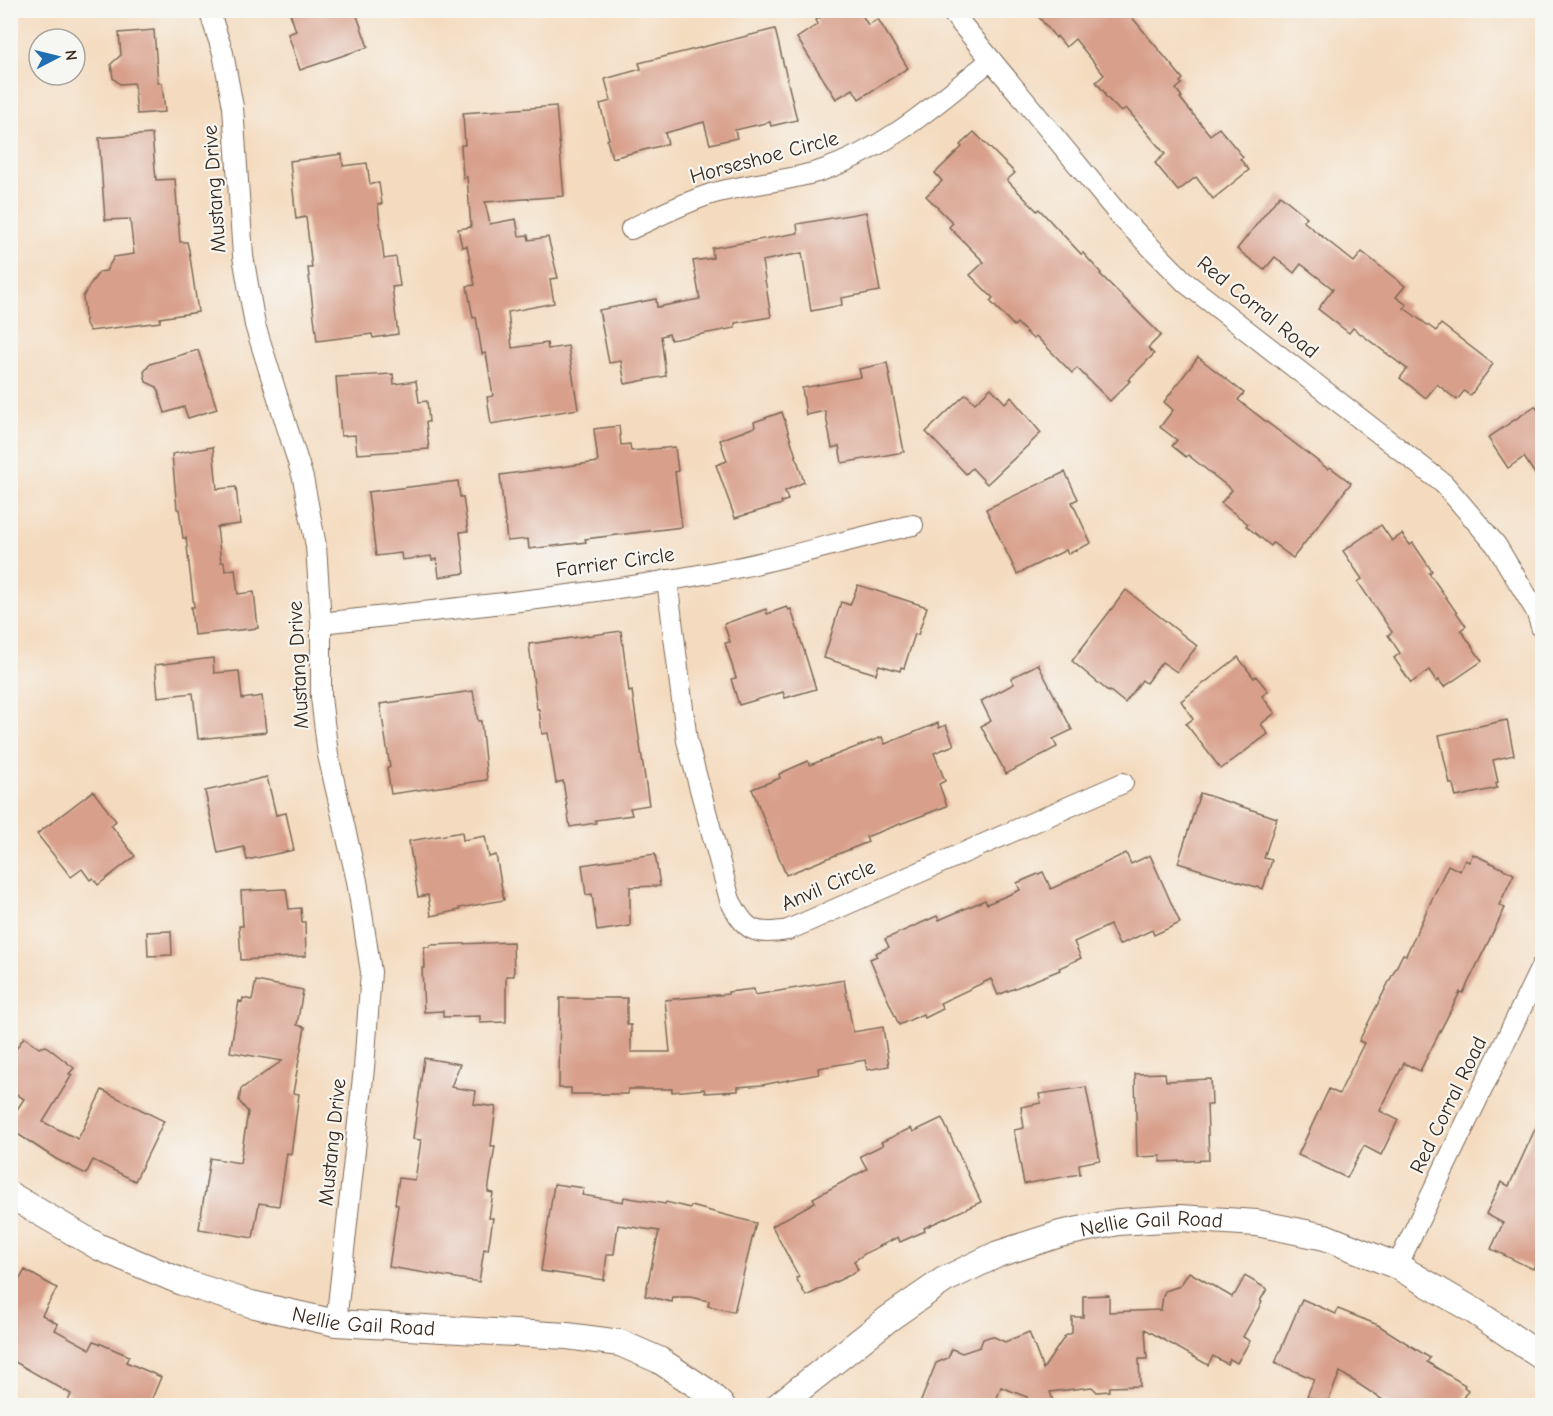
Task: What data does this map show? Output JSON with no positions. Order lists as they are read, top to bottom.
{
  "streets": {
    "street": [
      "Horseshoe Circle",
      "Mustang Drive",
      "Red Corral Road",
      "Farrier Circle",
      "Anvil Circle",
      "Nellie Gail Road"
    ]
  },
  "crossings": [
    ["Horseshoe Circle", "Red Corral Road"],
    ["Mustang Drive", "Farrier Circle"],
    ["Mustang Drive", "Nellie Gail Road"],
    ["Red Corral Road", "Nellie Gail Road"],
    ["Farrier Circle", "Anvil Circle"]
  ],
  "north": "right"
}
